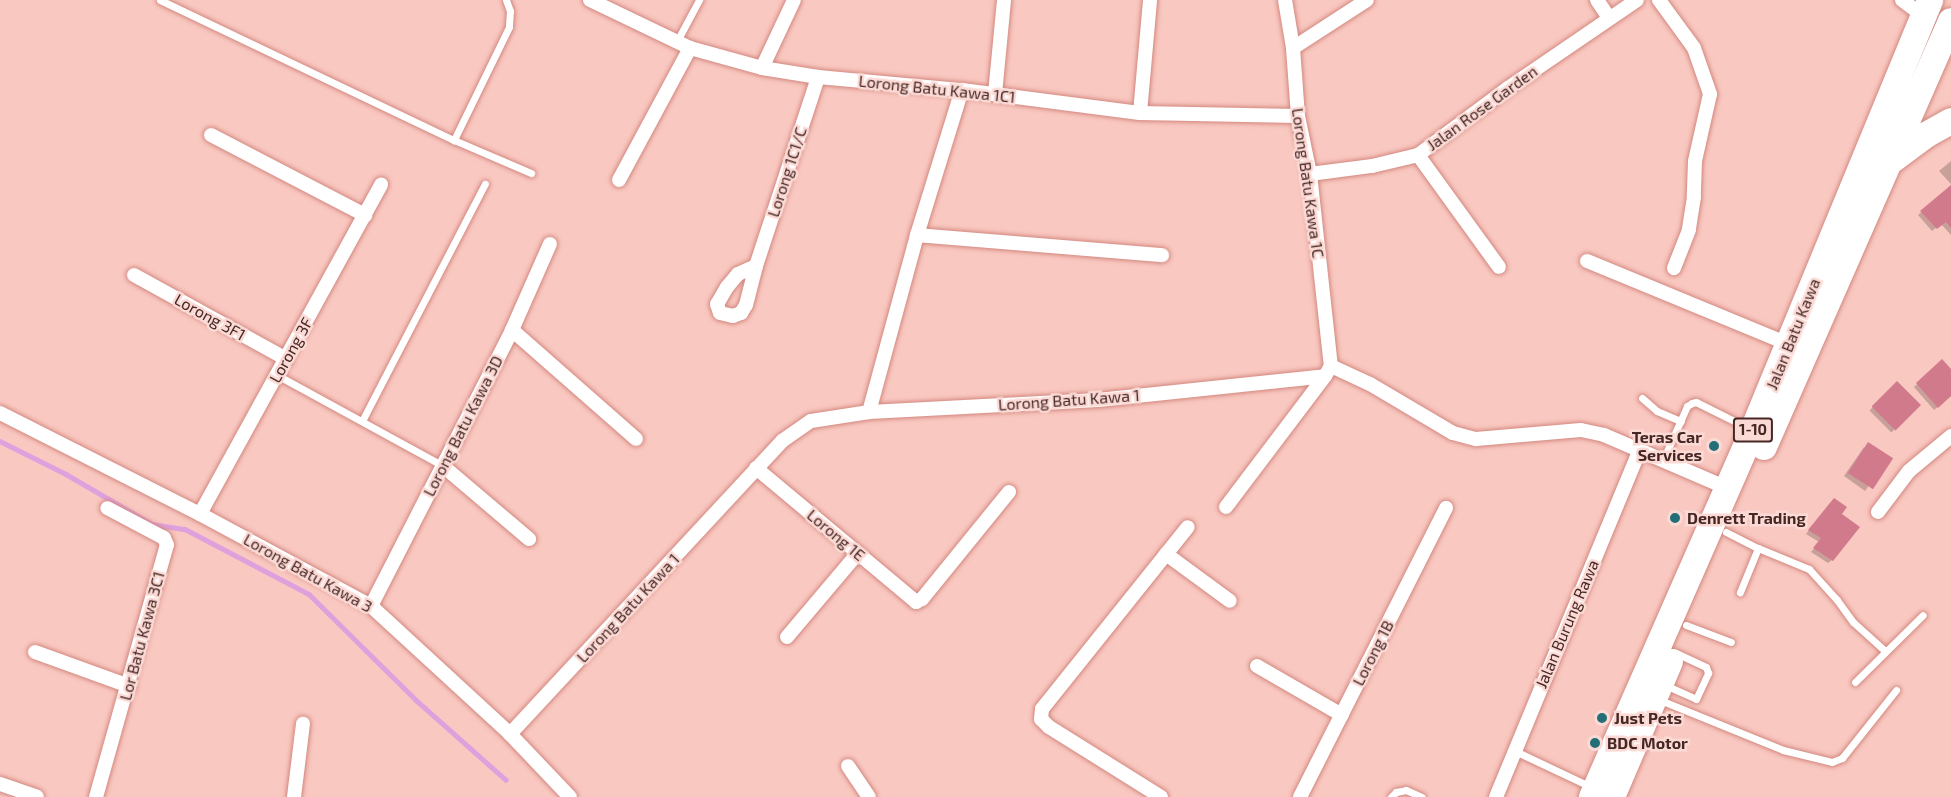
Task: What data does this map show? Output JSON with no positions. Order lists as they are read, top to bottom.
{
  "streets": {
    "highway": ["Jalan Batu Kawa", "1-10"],
    "street": [
      "Lorong Batu Kawa 1C1",
      "Jalan Rose Garden",
      "Lorong 1C1/C",
      "Lorong Batu Kawa 1C",
      "Lorong 3F1",
      "Lorong 3F",
      "Lorong Batu Kawa 1",
      "Lorong Batu Kawa 3D",
      "Lorong 1E",
      "Lorong Batu Kawa 3",
      "Jalan Burung Rawa",
      "Lor Batu Kawa 3C1",
      "Lorong 1B"
    ]
  },
  "crossings": [
    ["Lorong Batu Kawa 1C1", "Lorong 1C1/C"],
    ["Lorong Batu Kawa 1C1", "Lorong Batu Kawa 1C"],
    ["Jalan Rose Garden", "Lorong Batu Kawa 1C"],
    ["Lorong Batu Kawa 1C", "Lorong Batu Kawa 1"],
    ["Lorong 3F1", "Lorong 3F"],
    ["Lorong 3F", "Lorong Batu Kawa 3"],
    ["Lorong Batu Kawa 1", "Lorong 1E"],
    ["Lorong Batu Kawa 1", "Lorong Batu Kawa 3"],
    ["Lorong Batu Kawa 3D", "Lorong Batu Kawa 3"]
  ],
  "places": [
    "Teras Car Services",
    "Denrett Trading",
    "Just Pets",
    "BDC Motor"
  ]
}
